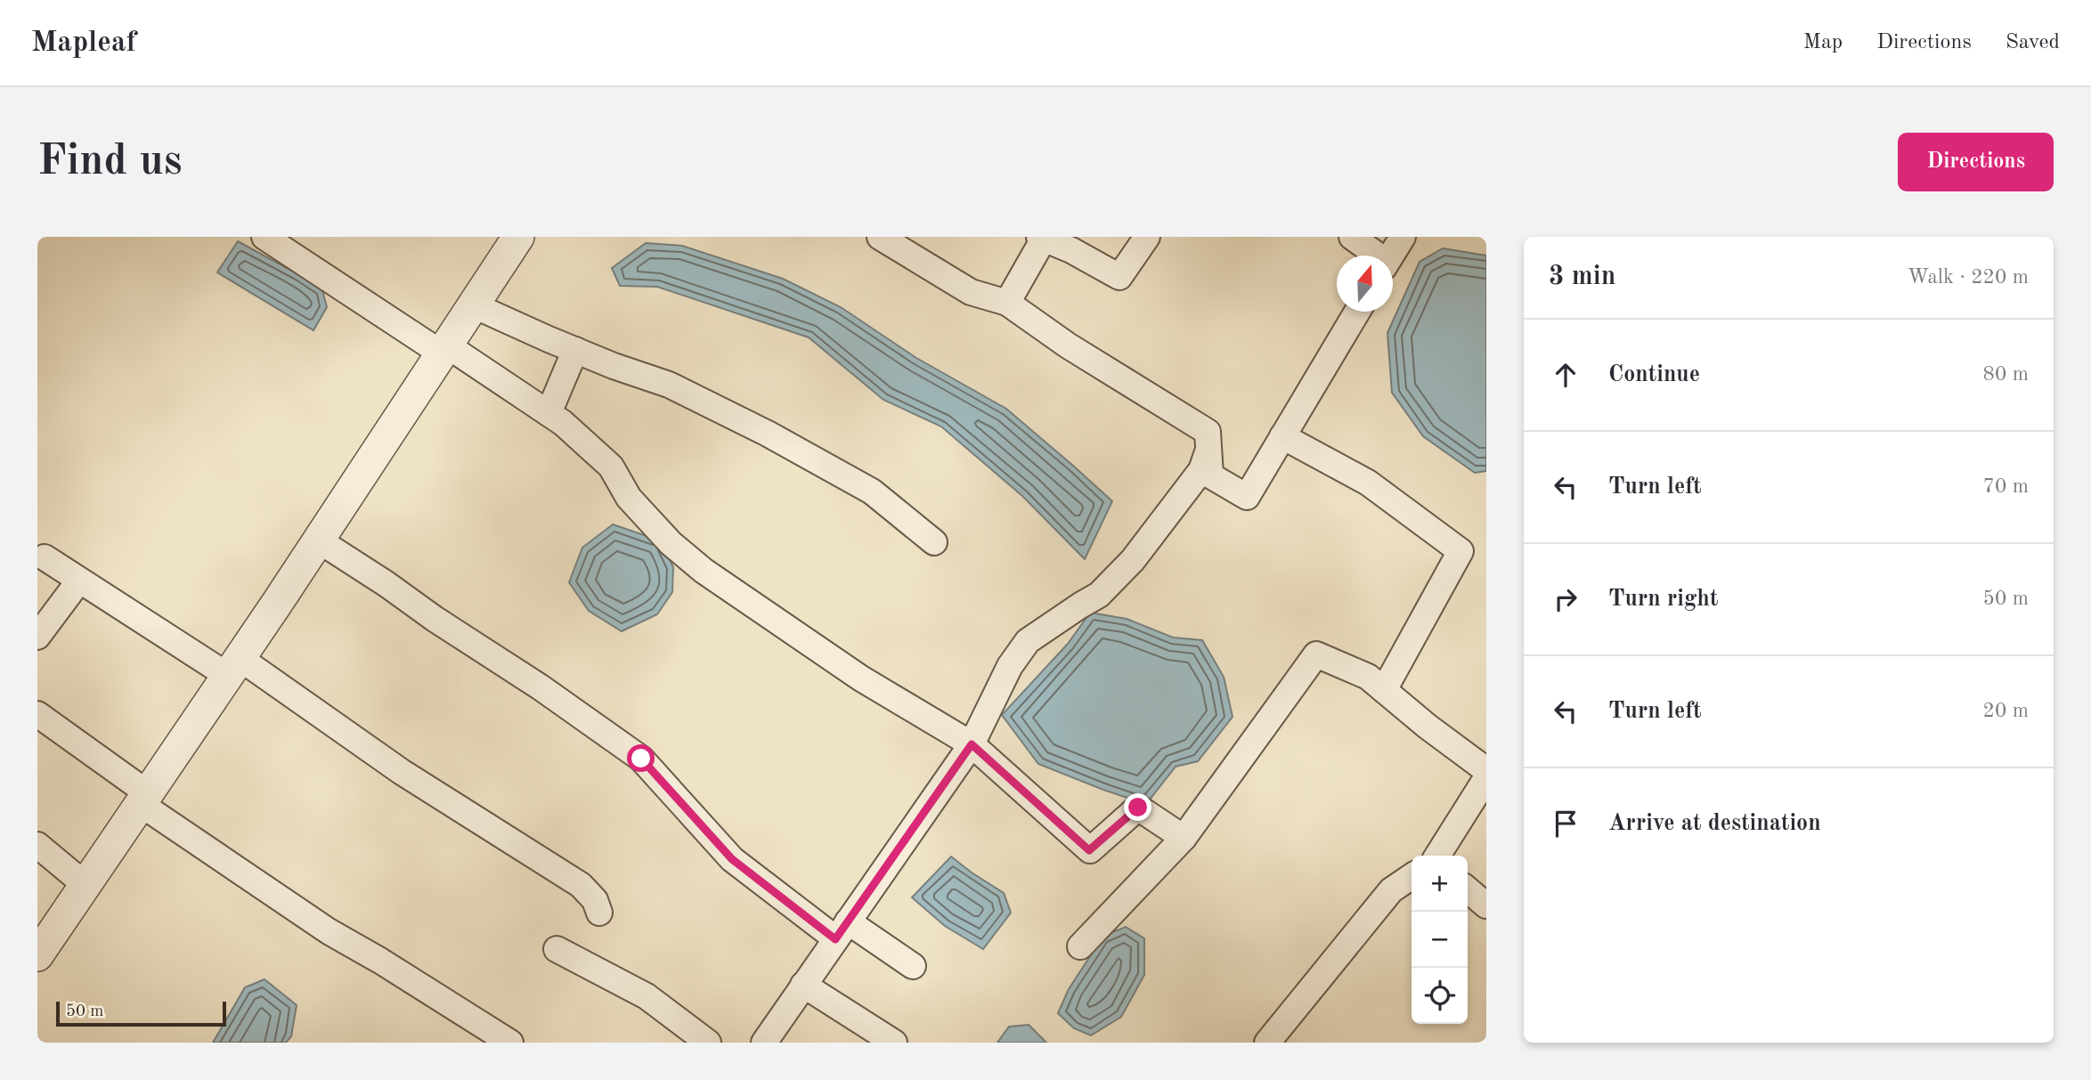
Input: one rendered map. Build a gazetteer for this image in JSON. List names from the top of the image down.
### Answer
{
  "scale_bar": "50 m",
  "north": "top",
  "page": {
    "header": "Mapleaf",
    "nav": ["Map", "Directions", "Saved"],
    "buttons": "Directions",
    "title": "Find us",
    "heading": ["3 min", "Walk · 220 m"],
    "list": [
      ["Continue", "80 m"],
      ["Turn left", "70 m"],
      ["Turn right", "50 m"],
      ["Turn left", "20 m"],
      "Arrive at destination"
    ],
    "map_buttons": ["+", "−"],
    "scale": "50 m"
  }
}
